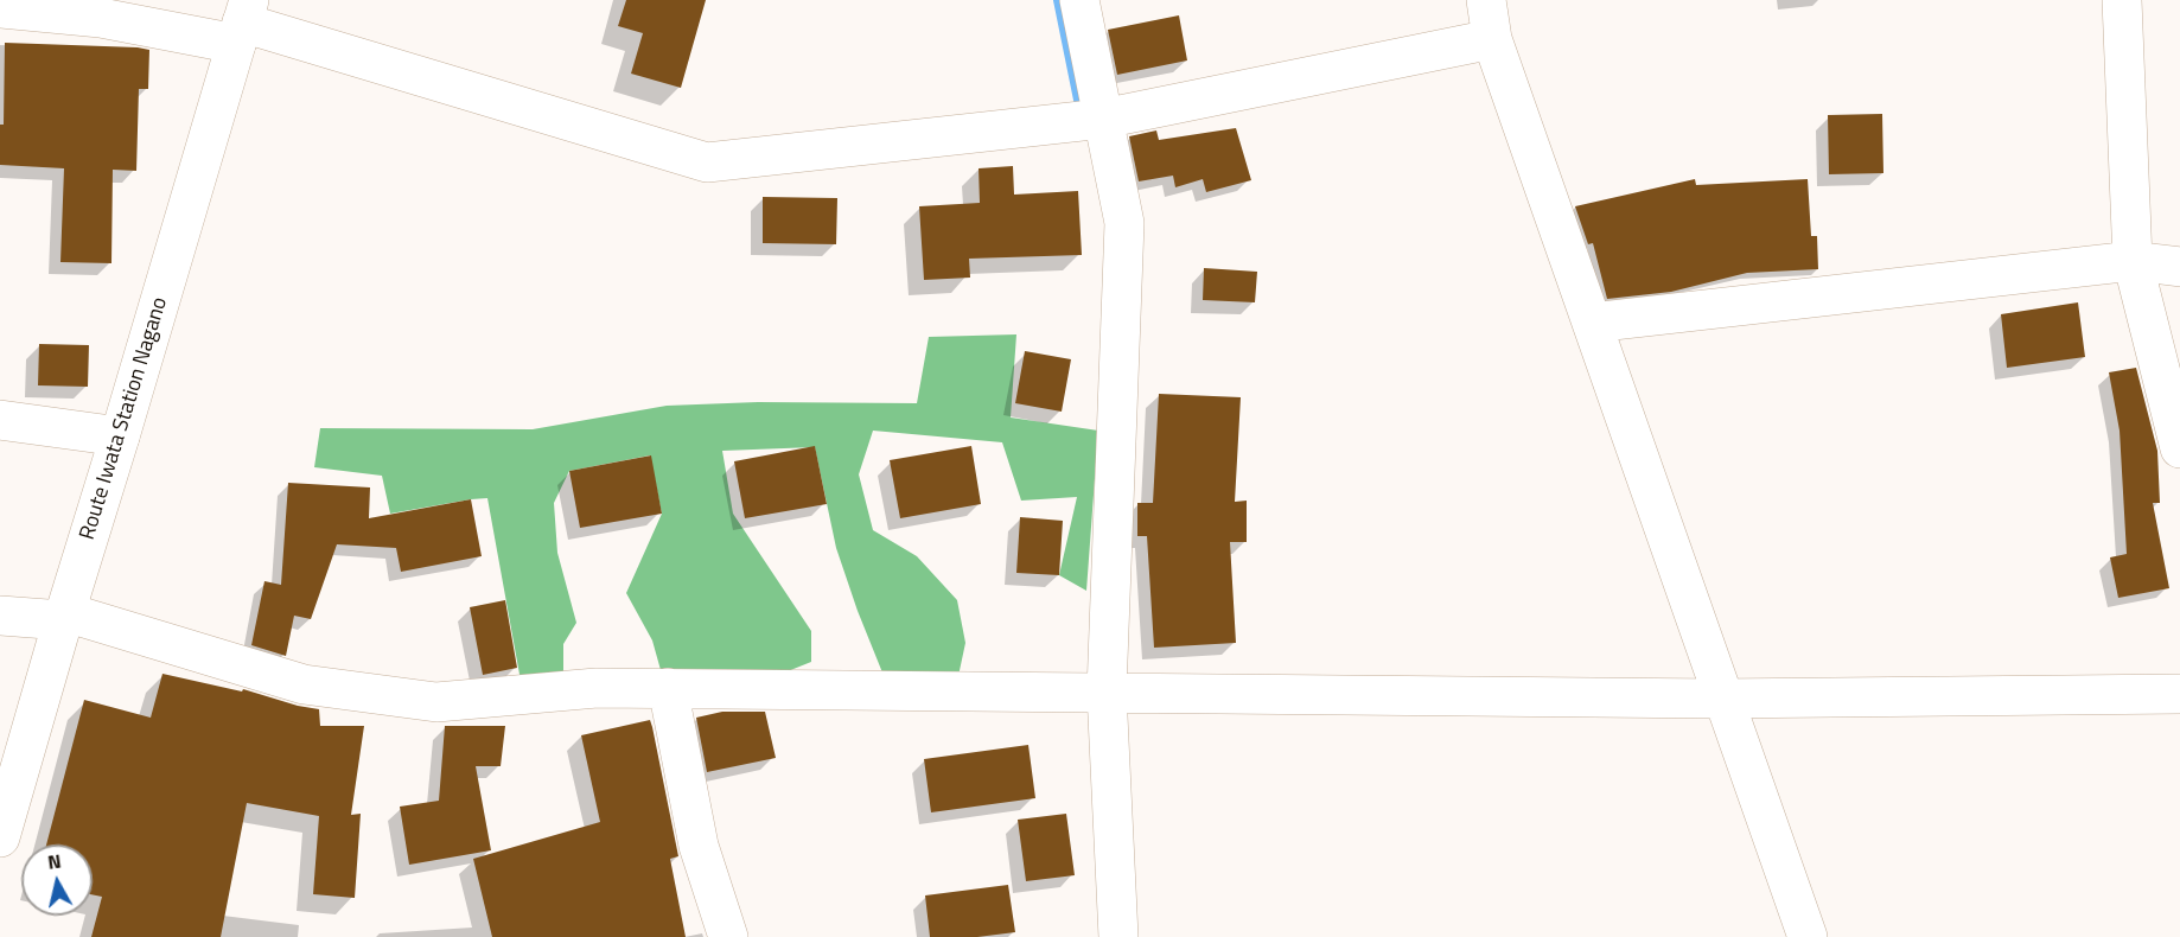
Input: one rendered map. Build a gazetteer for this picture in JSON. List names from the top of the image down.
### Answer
{
  "streets": {
    "street": ["Route Iwata Station Nagano"]
  },
  "north": "top"
}
